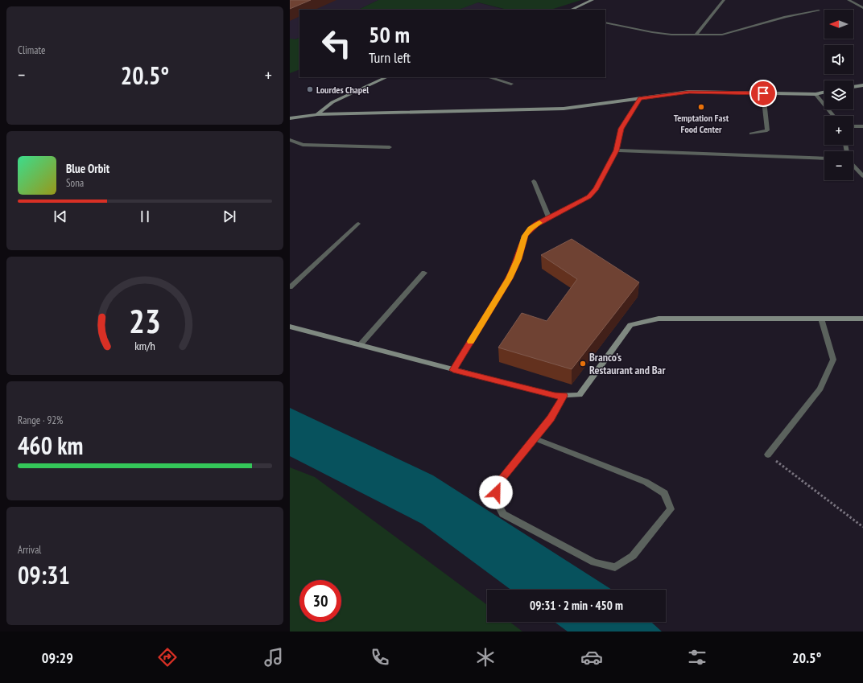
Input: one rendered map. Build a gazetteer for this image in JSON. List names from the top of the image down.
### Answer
{
  "places": ["Lourdes Chapel", "Temptation Fast Food Center", "Branco's Restaurant and Bar"],
  "north": "left",
  "page": {
    "tile": [
      "Climate",
      ["Range · 92%", "460 km"],
      ["Arrival", "09:31"]
    ],
    "map_buttons": ["+", "−"],
    "turn": ["50 m", "Turn left"],
    "heat": ["−", "20.5°", "+"],
    "song": ["Blue Orbit", "Sona"],
    "limit": "30",
    "trip": "09:31 · 2 min · 450 m",
    "tabs": ["09:29", "20.5°"],
    "gauge": ["23", "km/h"]
  }
}
